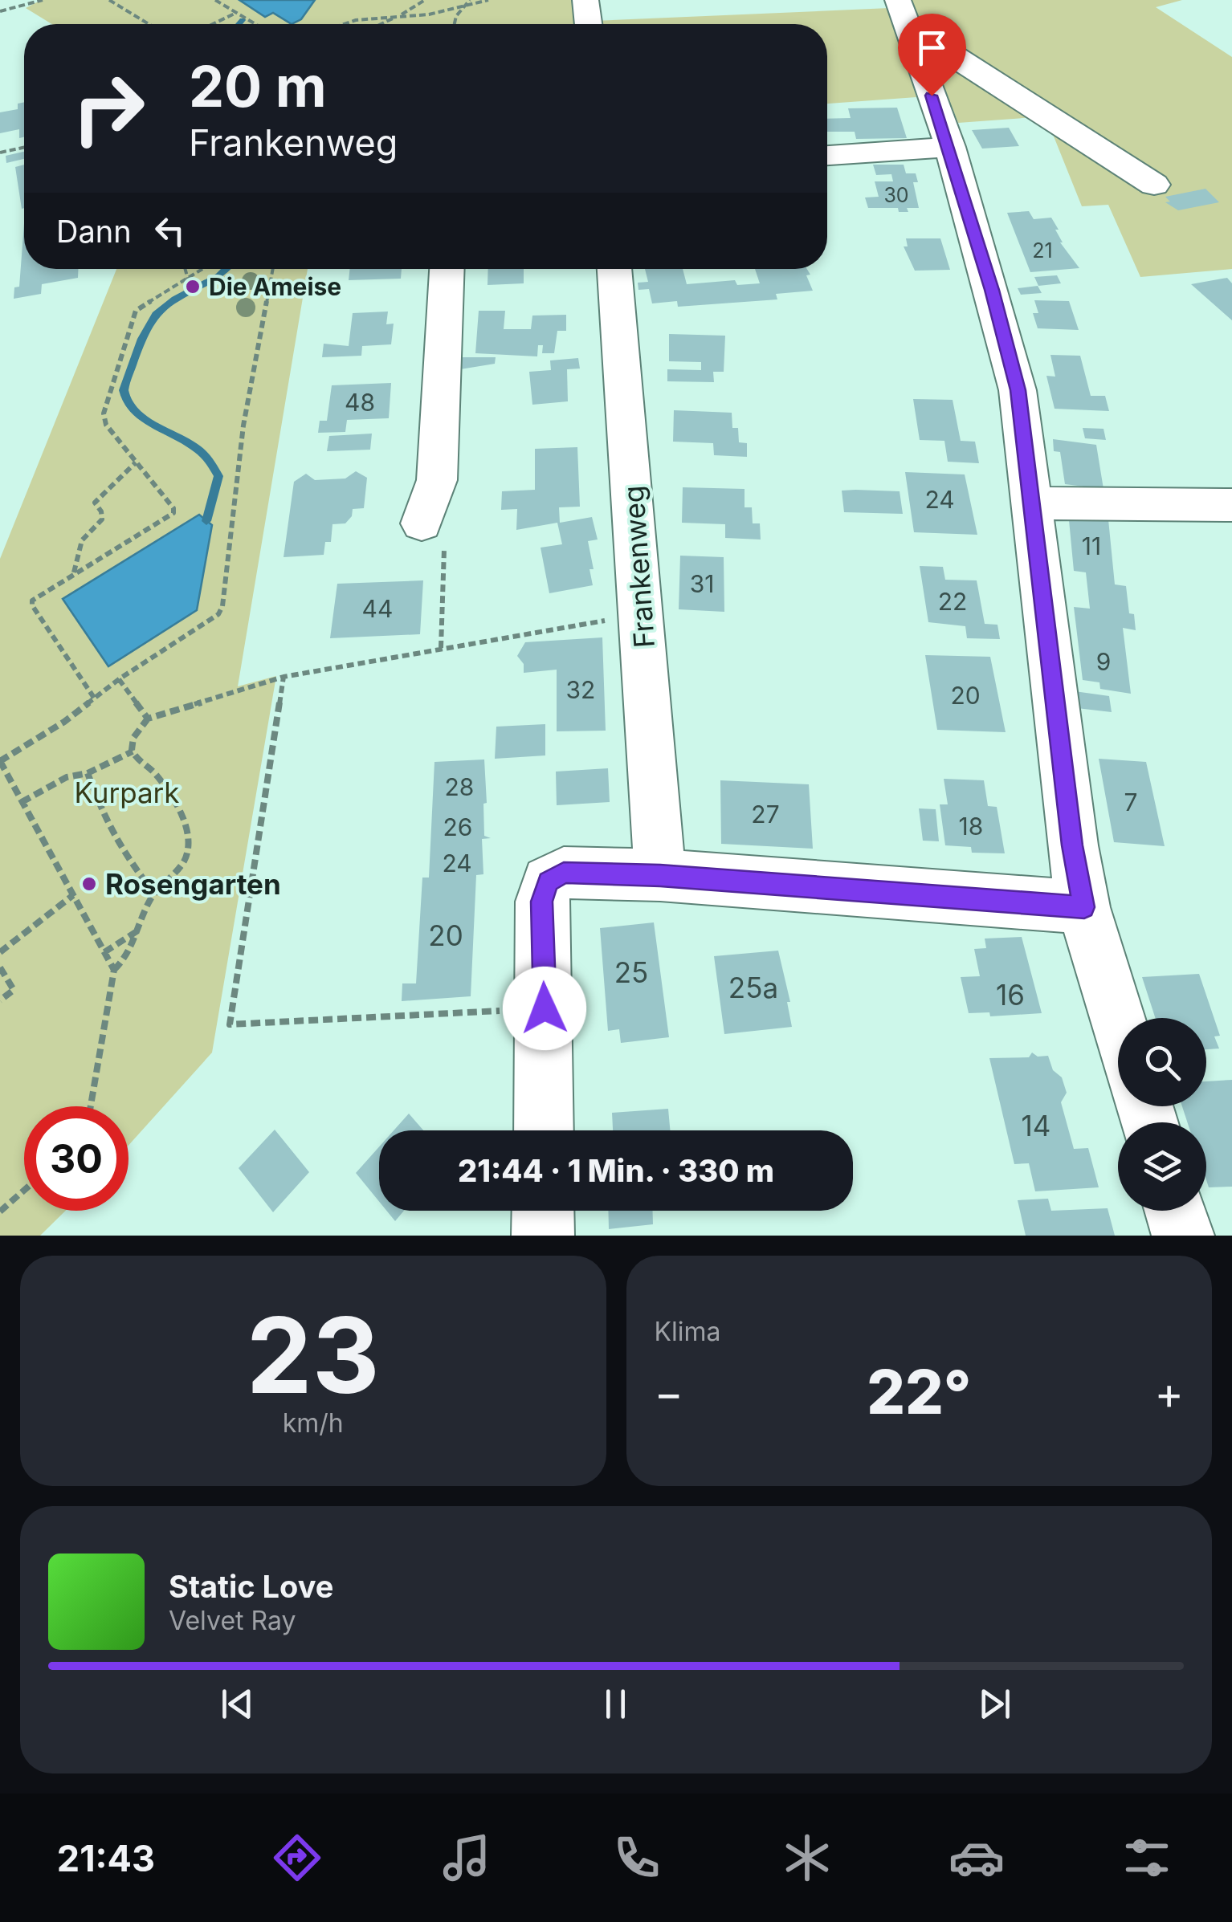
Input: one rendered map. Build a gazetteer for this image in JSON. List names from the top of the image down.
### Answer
{
  "streets": {
    "street": ["Frankenweg"]
  },
  "parks": ["Kurpark"],
  "places": ["Die Ameise", "Rosengarten"],
  "house_numbers": [
    "30",
    "21",
    "48",
    "24",
    "11",
    "31",
    "22",
    "44",
    "9",
    "32",
    "20",
    "28",
    "7",
    "27",
    "18",
    "26",
    "24",
    "20",
    "25",
    "25a",
    "16",
    "14"
  ],
  "page": {
    "turn": ["20 m", "Frankenweg"],
    "then": "Dann",
    "limit": "30",
    "trip": "21:44 · 1 Min. · 330 m",
    "tile": [
      ["23", "km/h"],
      "Klima"
    ],
    "heat": ["−", "22°", "+"],
    "song": ["Static Love", "Velvet Ray"],
    "tabs": "21:43"
  }
}
